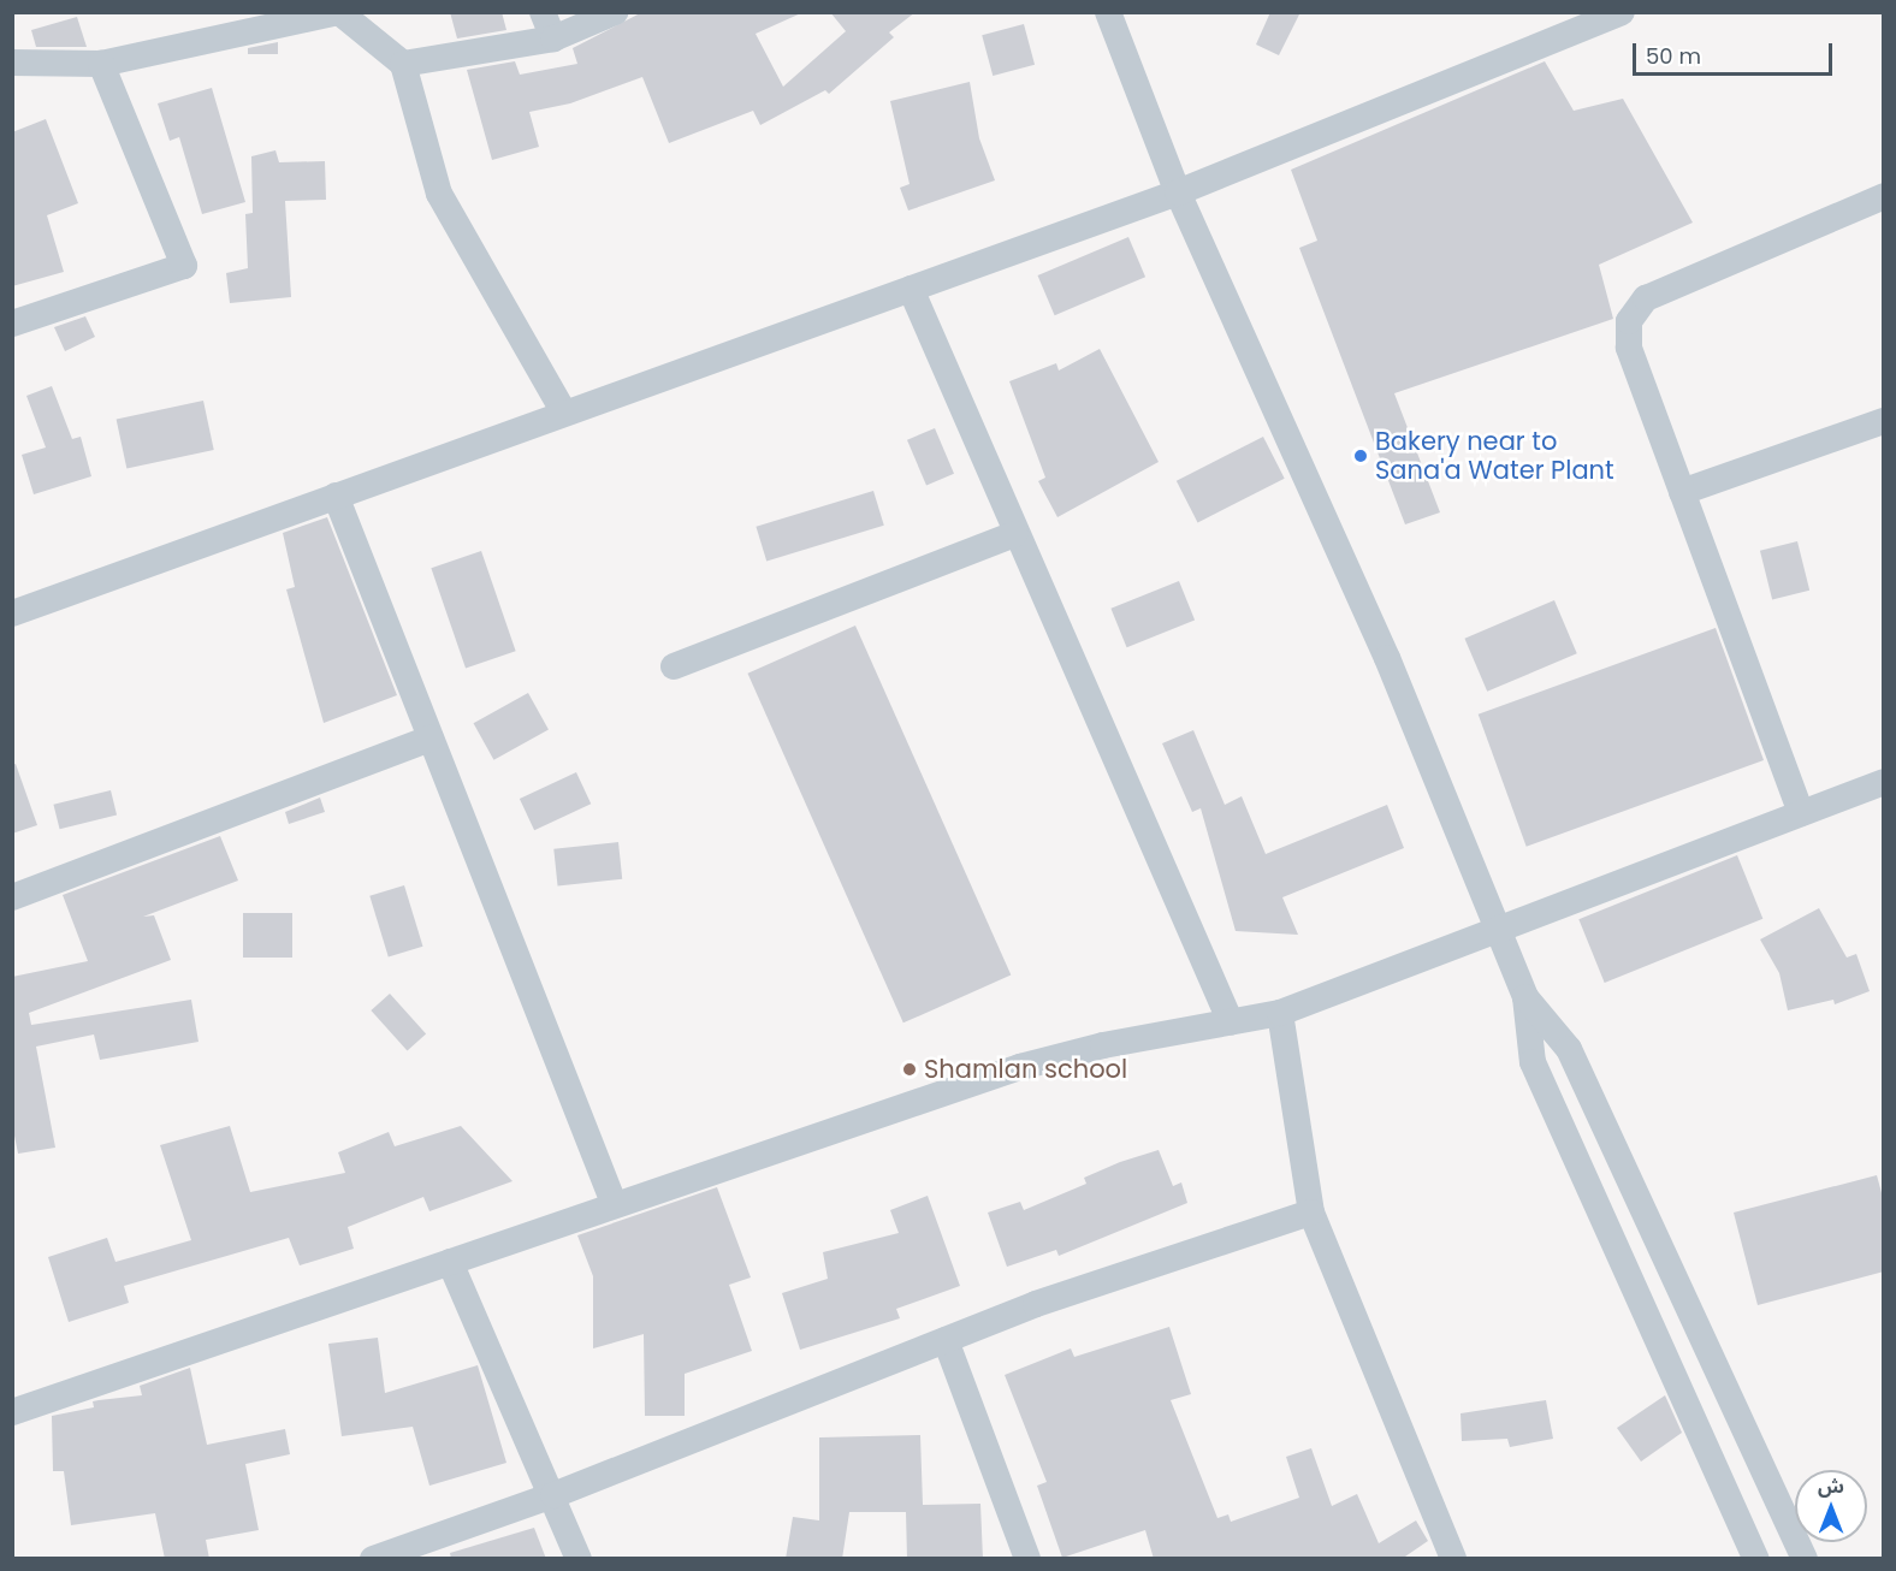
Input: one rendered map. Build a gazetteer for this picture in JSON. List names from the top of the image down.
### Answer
{
  "places": ["Bakery near to Sana'a Water Plant", "Shamlan school"],
  "scale_bar": "50 m",
  "north": "top"
}
